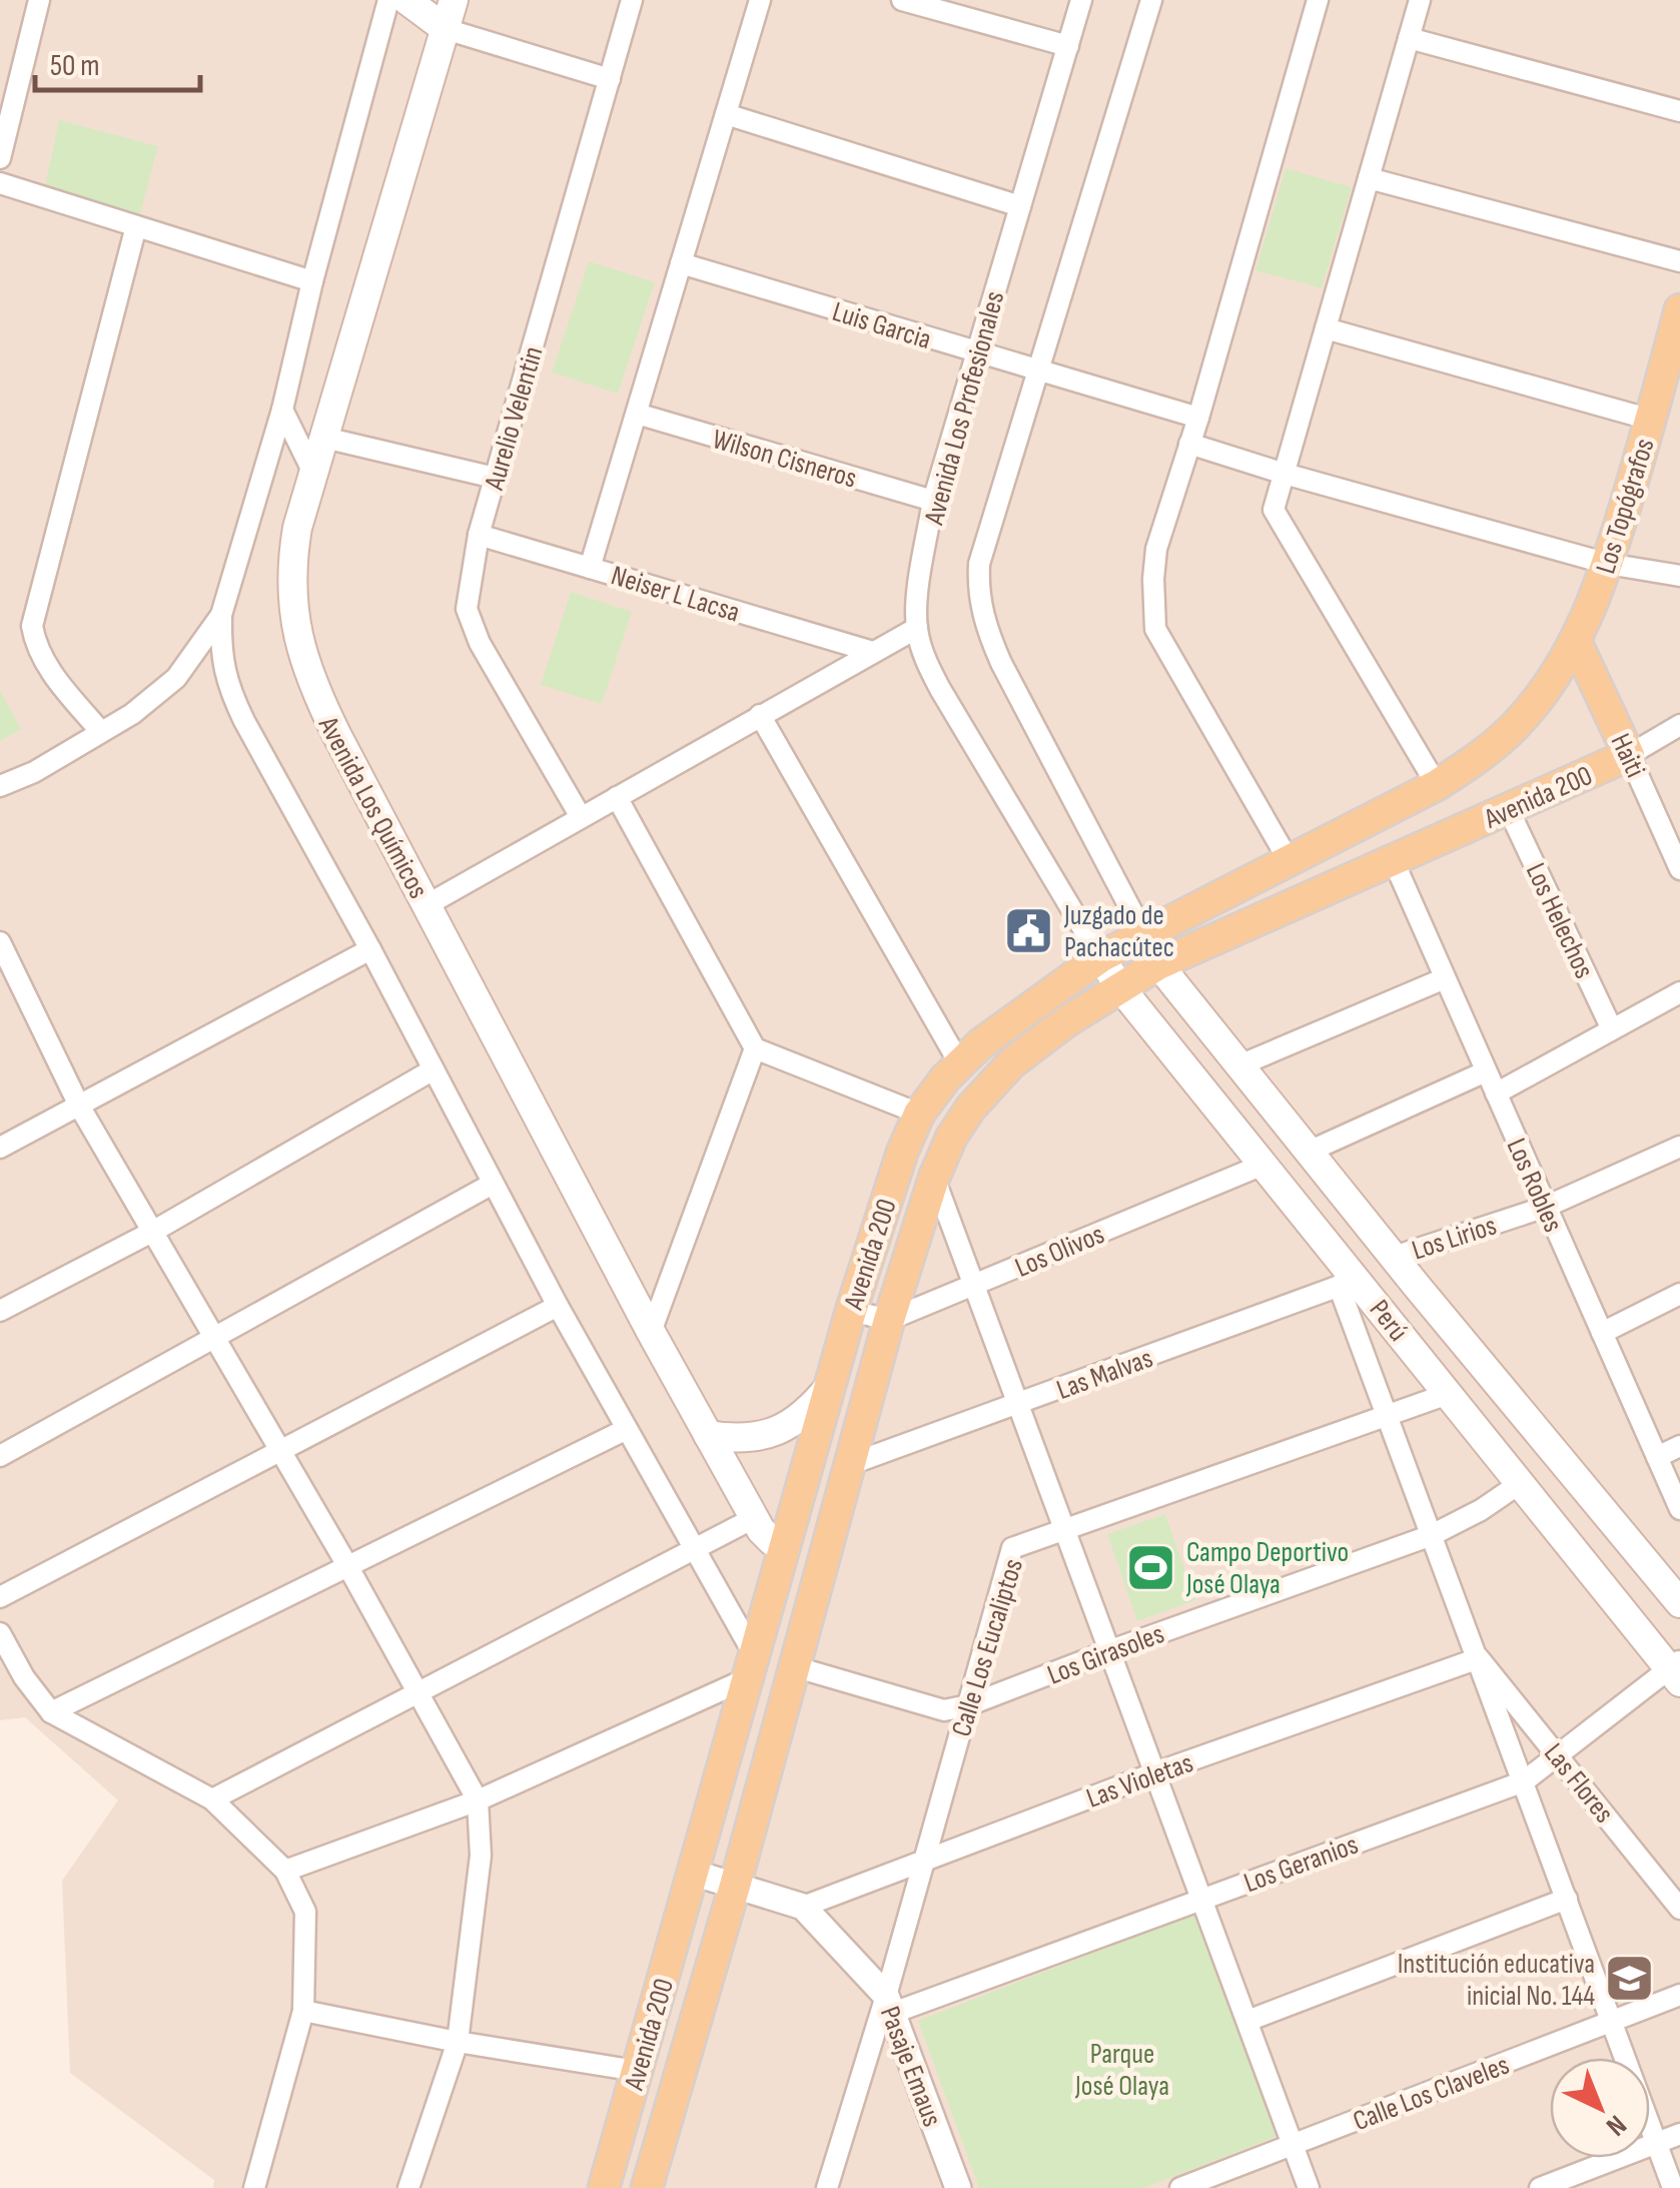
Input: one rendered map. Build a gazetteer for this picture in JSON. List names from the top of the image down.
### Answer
{
  "streets": {
    "main road": [
      "Los Topógrafos",
      "Haiti",
      "Avenida 200",
      "Avenida Los Químicos",
      "Perú"
    ],
    "street": [
      "Luis Garcia",
      "Avenida Los Profesionales",
      "Aurelio Velentin",
      "Wilson Cisneros",
      "Neiser L Lacsa",
      "Los Helechos",
      "Los Robles",
      "Los Lirios",
      "Los Olivos",
      "Las Malvas",
      "Calle Los Eucaliptos",
      "Los Girasoles",
      "Las Violetas",
      "Las Flores",
      "Los Geranios",
      "Pasaje Emaus",
      "Calle Los Claveles"
    ]
  },
  "crossings": [
    ["Luis Garcia", "Avenida Los Profesionales"],
    ["Avenida Los Profesionales", "Wilson Cisneros"],
    ["Avenida Los Profesionales", "Avenida 200"],
    ["Avenida Los Profesionales", "Perú"],
    ["Aurelio Velentin", "Neiser L Lacsa"],
    ["Los Topógrafos", "Haiti"],
    ["Los Topógrafos", "Avenida 200"],
    ["Haiti", "Avenida 200"],
    ["Avenida 200", "Avenida Los Químicos"],
    ["Avenida 200", "Los Helechos"],
    ["Avenida 200", "Los Robles"],
    ["Avenida 200", "Los Olivos"],
    ["Avenida 200", "Perú"],
    ["Avenida 200", "Las Malvas"],
    ["Avenida 200", "Los Girasoles"],
    ["Avenida 200", "Pasaje Emaus"],
    ["Los Robles", "Los Lirios"],
    ["Los Lirios", "Perú"],
    ["Los Olivos", "Perú"],
    ["Perú", "Las Malvas"],
    ["Perú", "Calle Los Eucaliptos"],
    ["Perú", "Los Girasoles"],
    ["Perú", "Los Geranios"],
    ["Calle Los Eucaliptos", "Los Girasoles"],
    ["Calle Los Eucaliptos", "Las Violetas"],
    ["Calle Los Eucaliptos", "Los Geranios"],
    ["Calle Los Eucaliptos", "Pasaje Emaus"],
    ["Las Violetas", "Las Flores"],
    ["Las Violetas", "Pasaje Emaus"],
    ["Las Flores", "Los Geranios"],
    ["Los Geranios", "Pasaje Emaus"]
  ],
  "parks": ["Parque José Olaya"],
  "places": {
    "public building": ["Juzgado de Pachacútec"],
    "sports": ["Campo Deportivo José Olaya"],
    "school or university": ["Institución educativa inicial No. 144"]
  },
  "scale_bar": "50 m",
  "north": "bottom right"
}
